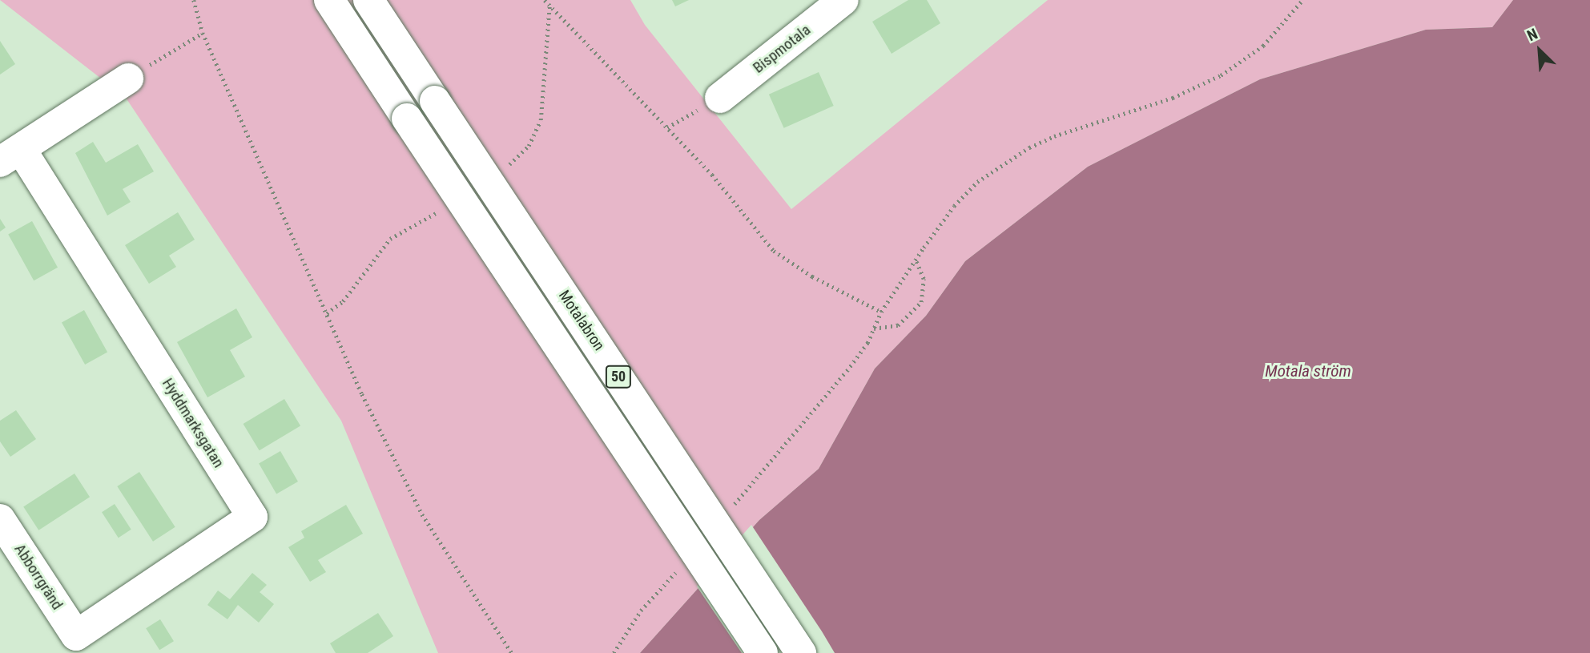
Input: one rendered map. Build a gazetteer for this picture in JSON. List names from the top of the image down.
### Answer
{
  "streets": {
    "main road": [
      "Bispmotala",
      "Motalabron",
      "50",
      "Hyddmarksgatan",
      "Abborrgränd"
    ]
  },
  "crossings": [
    ["Hyddmarksgatan", "Abborrgränd"]
  ],
  "water": ["Motala ström"],
  "north": "top left"
}
